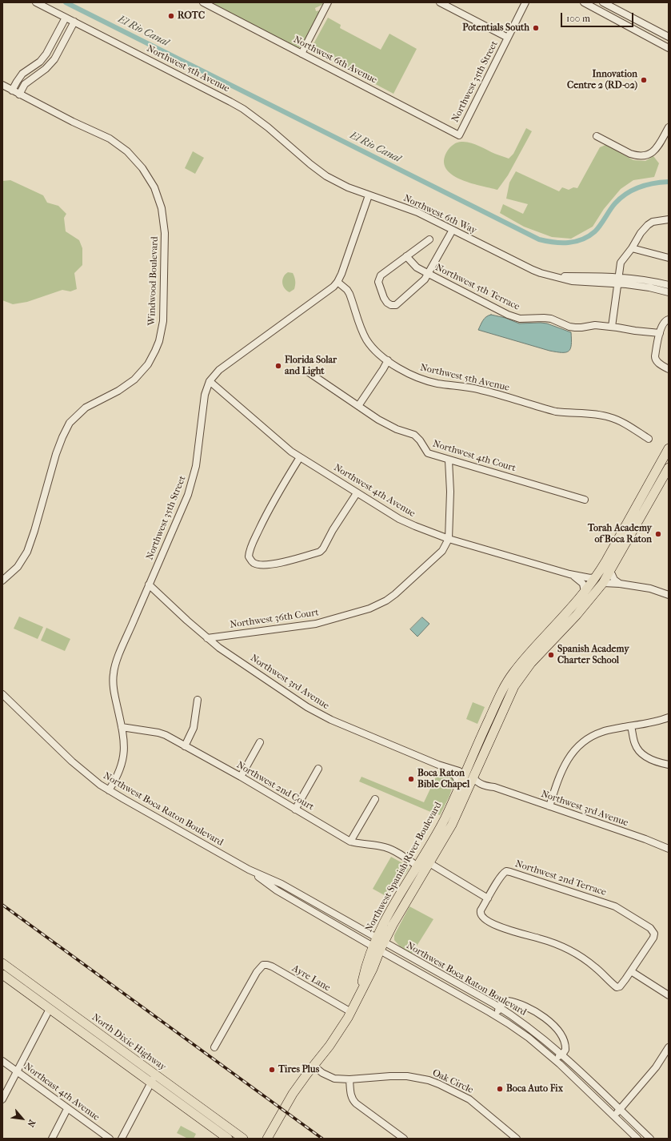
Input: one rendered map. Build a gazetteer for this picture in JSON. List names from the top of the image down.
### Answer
{
  "streets": {
    "main road": ["Northwest Spanish River Boulevard", "North Dixie Highway"],
    "street": [
      "Northwest 6th Avenue",
      "Northwest 5th Avenue",
      "Northwest 35th Street",
      "Northwest 6th Way",
      "Windwood Boulevard",
      "Northwest 5th Terrace",
      "Northwest 4th Court",
      "Northwest 4th Avenue",
      "Northwest 36th Court",
      "Northwest 3rd Avenue",
      "Northwest 2nd Court",
      "Northwest Boca Raton Boulevard",
      "Northwest 2nd Terrace",
      "Ayre Lane",
      "Oak Circle",
      "Northeast 4th Avenue"
    ]
  },
  "crossings": [
    ["Northwest 6th Avenue", "Northwest 35th Street"],
    ["Northwest 5th Avenue", "Northwest 35th Street"],
    ["Northwest 5th Avenue", "Northwest 6th Way"],
    ["Northwest 35th Street", "Northwest 6th Way"],
    ["Northwest 35th Street", "Northwest 4th Avenue"],
    ["Northwest 35th Street", "Northwest 3rd Avenue"],
    ["Northwest 35th Street", "Northwest 2nd Court"],
    ["Northwest 35th Street", "Northwest Boca Raton Boulevard"],
    ["Northwest 4th Avenue", "Northwest 36th Court"],
    ["Northwest 4th Avenue", "Northwest Spanish River Boulevard"],
    ["Northwest 36th Court", "Northwest 3rd Avenue"],
    ["Northwest 3rd Avenue", "Northwest Spanish River Boulevard"],
    ["Northwest 2nd Court", "Northwest Spanish River Boulevard"],
    ["Northwest Boca Raton Boulevard", "Northwest Spanish River Boulevard"],
    ["Northwest Spanish River Boulevard", "Ayre Lane"],
    ["Northwest Spanish River Boulevard", "Oak Circle"]
  ],
  "water": ["El Rio Canal"],
  "places": [
    "ROTC",
    "Potentials South",
    "Innovation Centre 2 (RD-02)",
    "Florida Solar and Light",
    "Torah Academy of Boca Raton",
    "Spanish Academy Charter School",
    "Boca Raton Bible Chapel",
    "Tires Plus",
    "Boca Auto Fix"
  ],
  "scale_bar": "100 m",
  "north": "bottom right"
}
